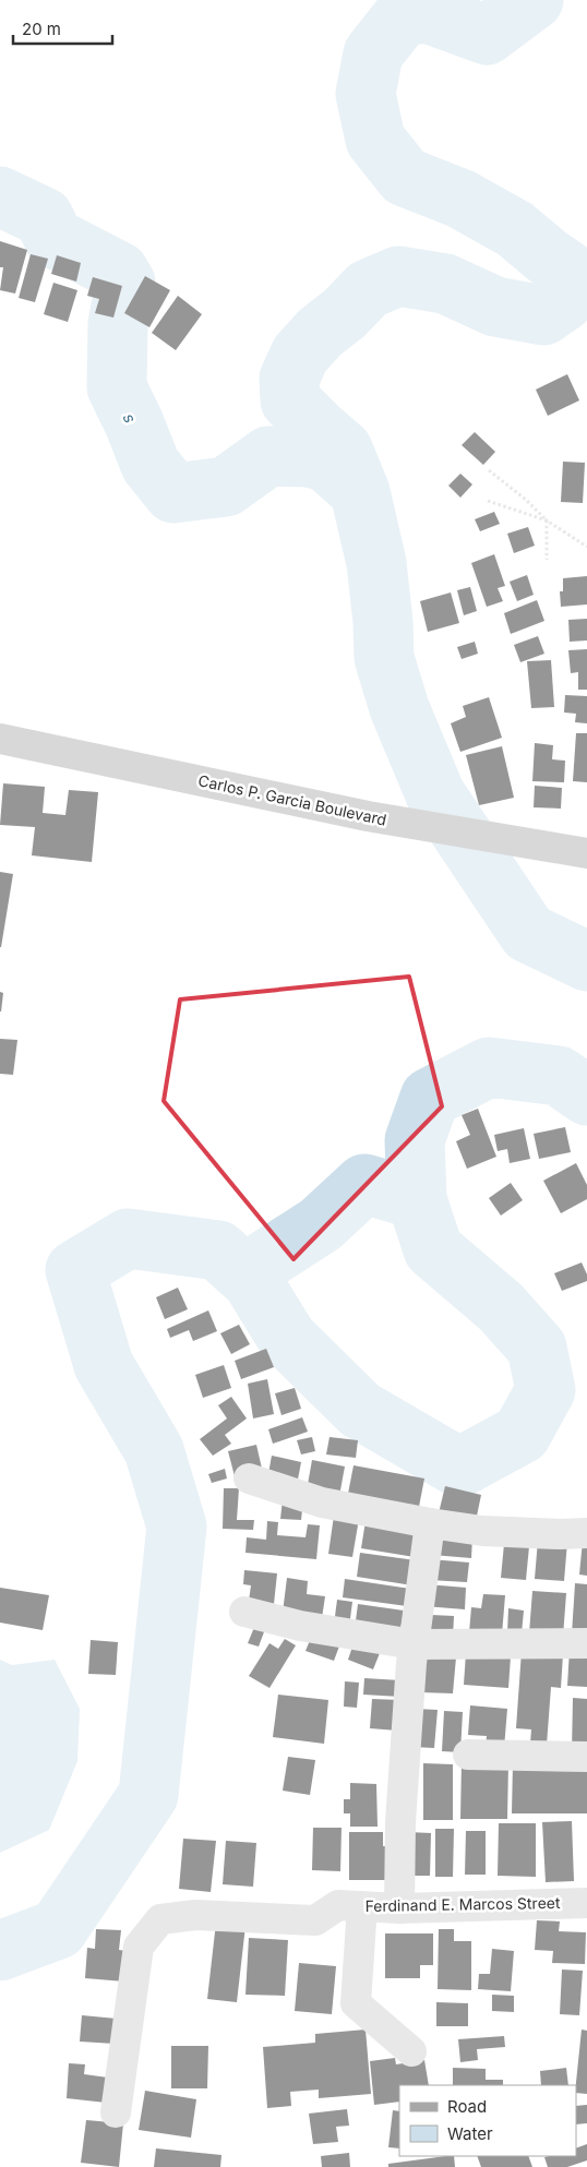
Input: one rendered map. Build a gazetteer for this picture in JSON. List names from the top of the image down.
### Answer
{
  "streets": {
    "main road": ["Carlos P. Garcia Boulevard"],
    "street": ["Ferdinand E. Marcos Street"]
  },
  "water": ["s"],
  "legend": ["Road", "Water"],
  "scale_bar": "20 m"
}
